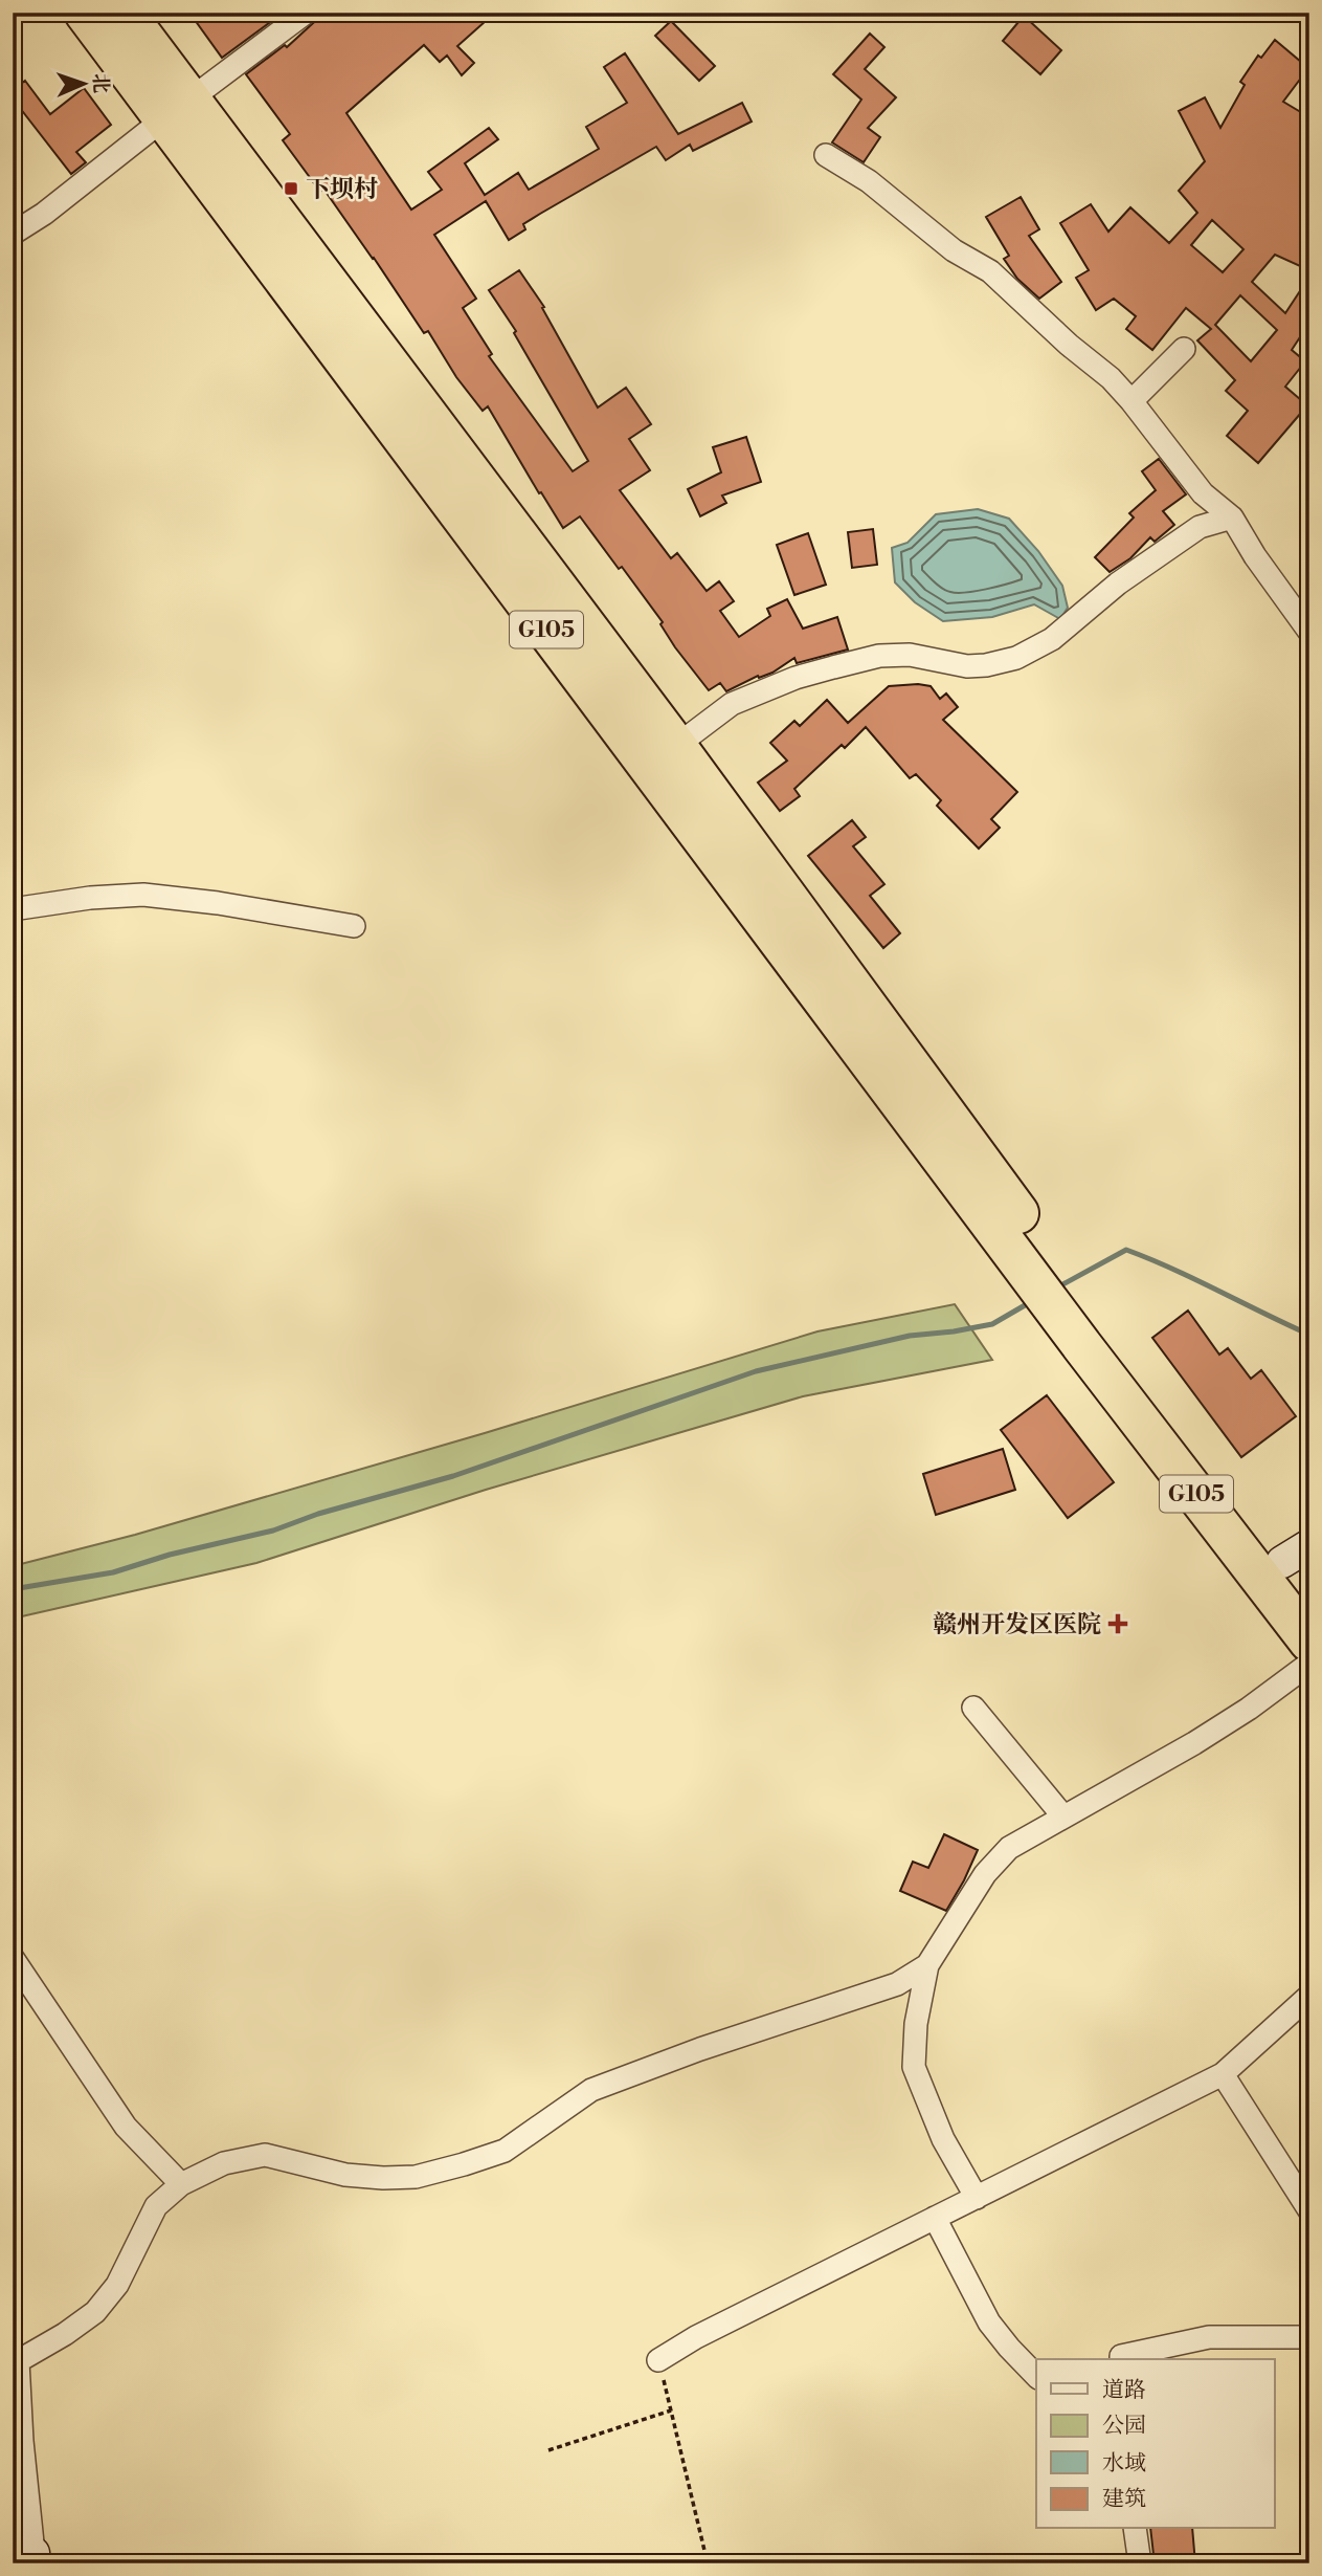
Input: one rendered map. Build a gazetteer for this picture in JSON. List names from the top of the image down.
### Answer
{
  "streets": {
    "highway": ["G105"]
  },
  "places": {
    "transit": ["下坝村"],
    "health": ["赣州开发区医院"]
  },
  "legend": [
    "道路",
    "公园",
    "水域",
    "建筑"
  ],
  "north": "right"
}
